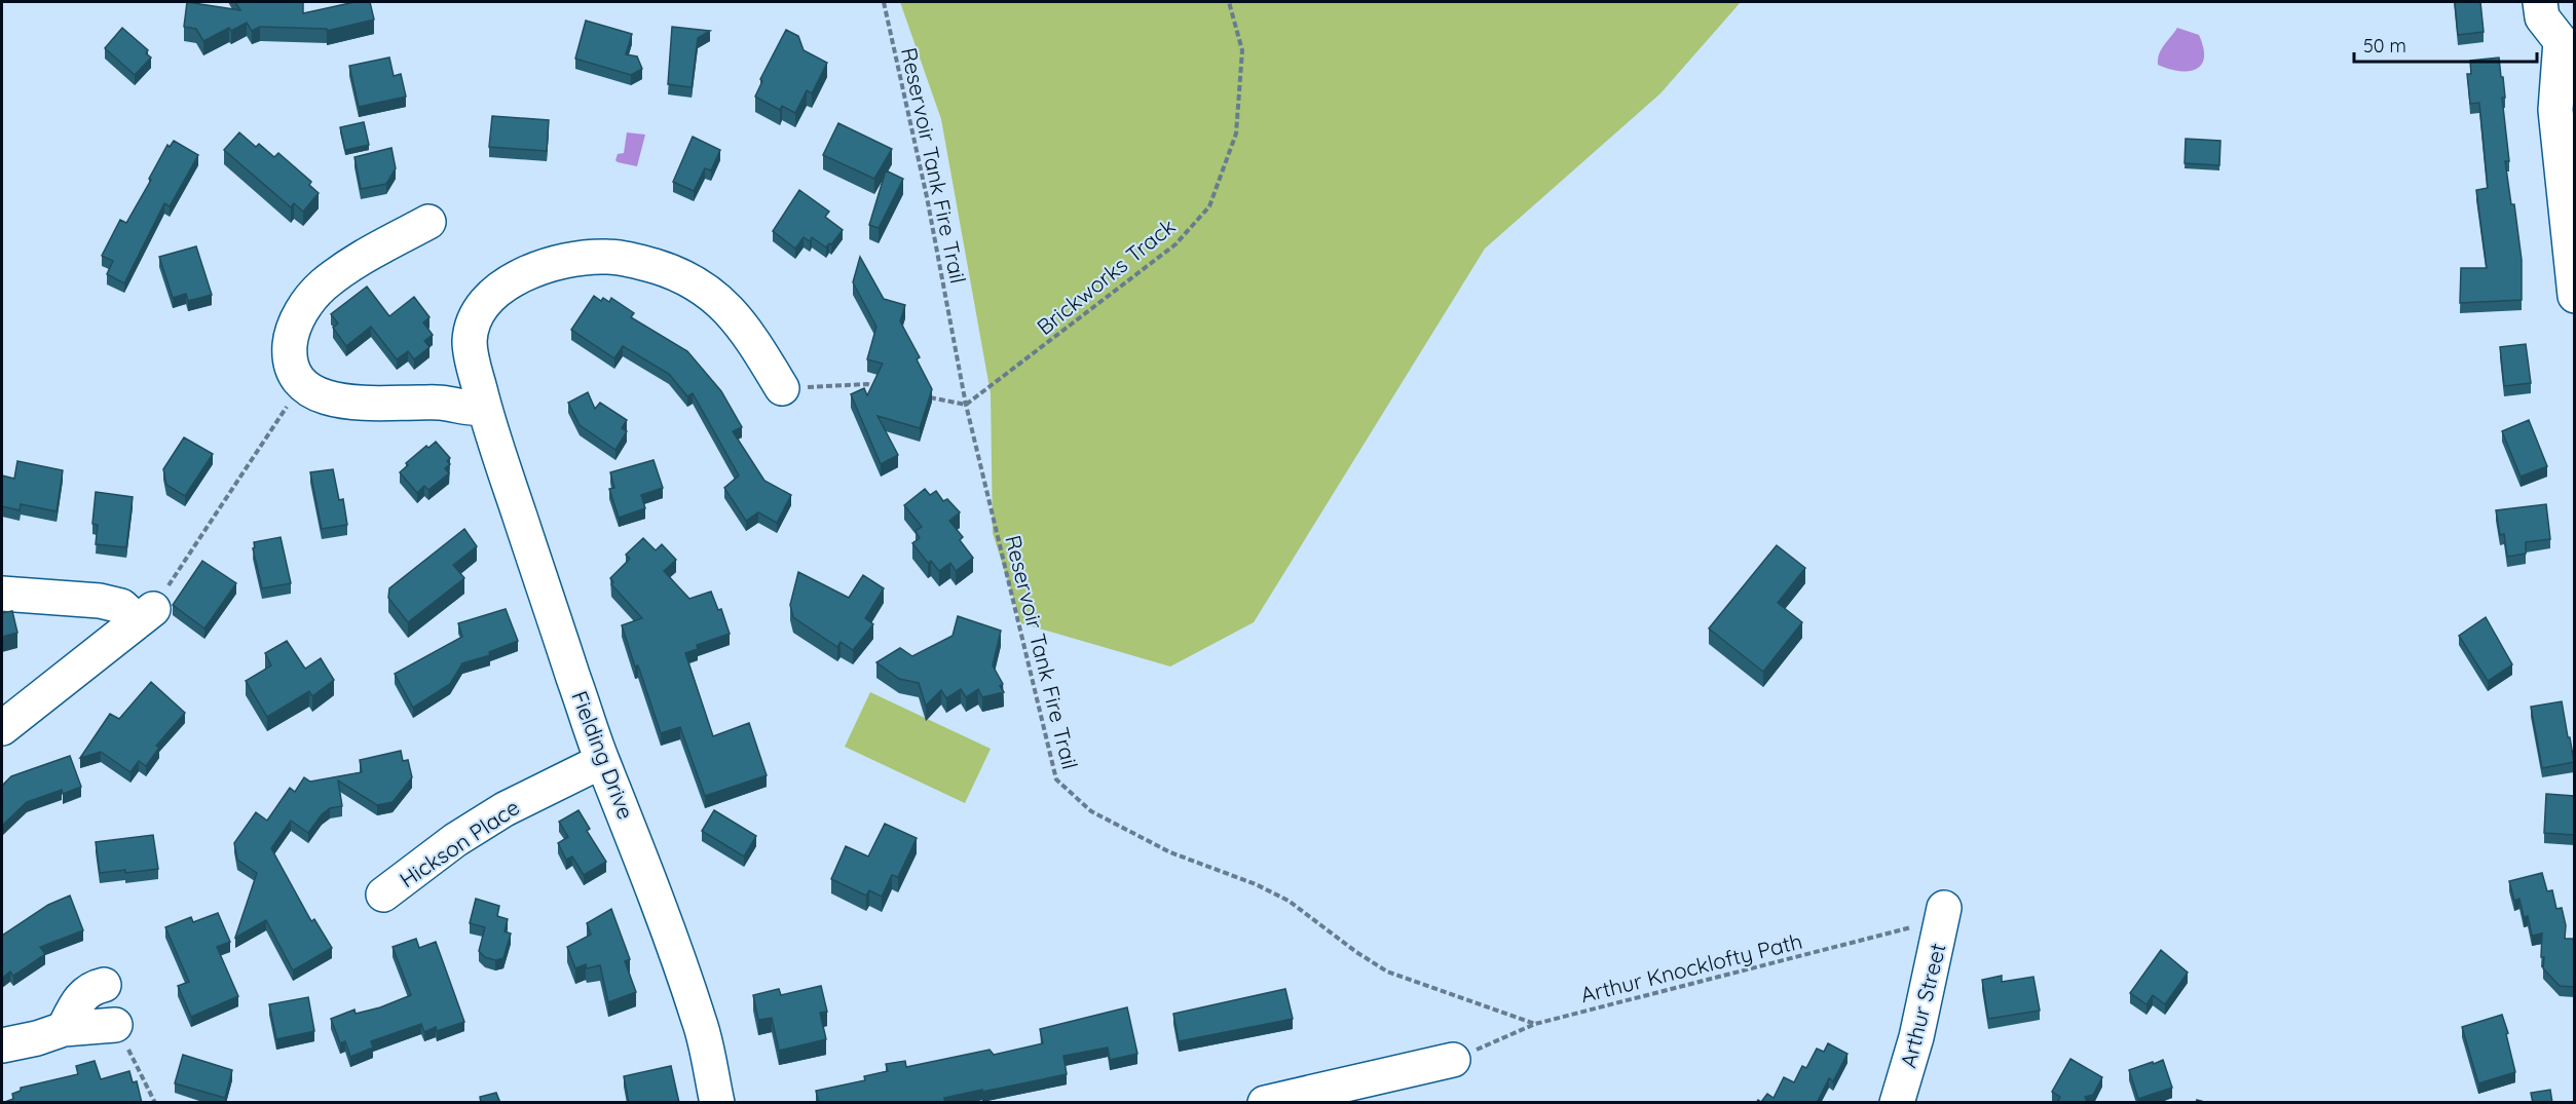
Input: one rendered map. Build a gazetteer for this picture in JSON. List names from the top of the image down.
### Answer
{
  "streets": {
    "street": ["Fielding Drive", "Hickson Place", "Arthur Street"],
    "path": ["Reservoir Tank Fire Trail", "Brickworks Track", "Arthur Knocklofty Path"]
  },
  "crossings": [
    ["Reservoir Tank Fire Trail", "Brickworks Track"],
    ["Reservoir Tank Fire Trail", "Arthur Knocklofty Path"],
    ["Fielding Drive", "Hickson Place"],
    ["Arthur Knocklofty Path", "Arthur Street"]
  ],
  "scale_bar": "50 m"
}
